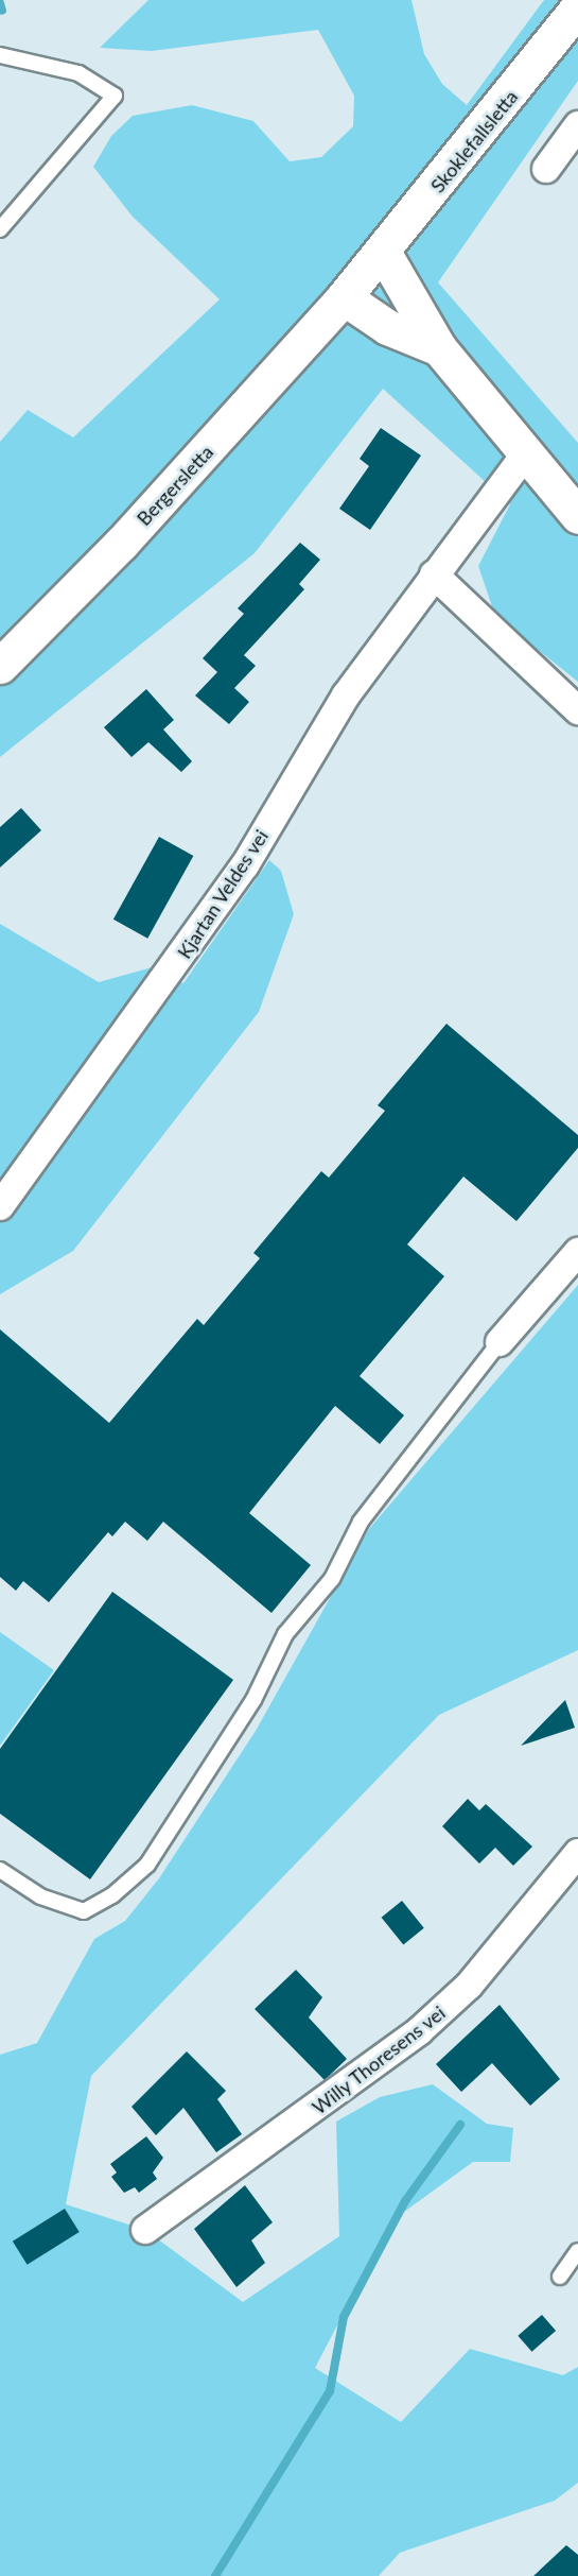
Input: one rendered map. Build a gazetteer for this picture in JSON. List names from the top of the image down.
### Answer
{
  "streets": {
    "main road": ["Skoklefallsletta", "Bergersletta"],
    "street": ["Kjartan Veldes vei", "Willy Thoresens vei"]
  },
  "crossings": [
    ["Skoklefallsletta", "Bergersletta"]
  ]
}
